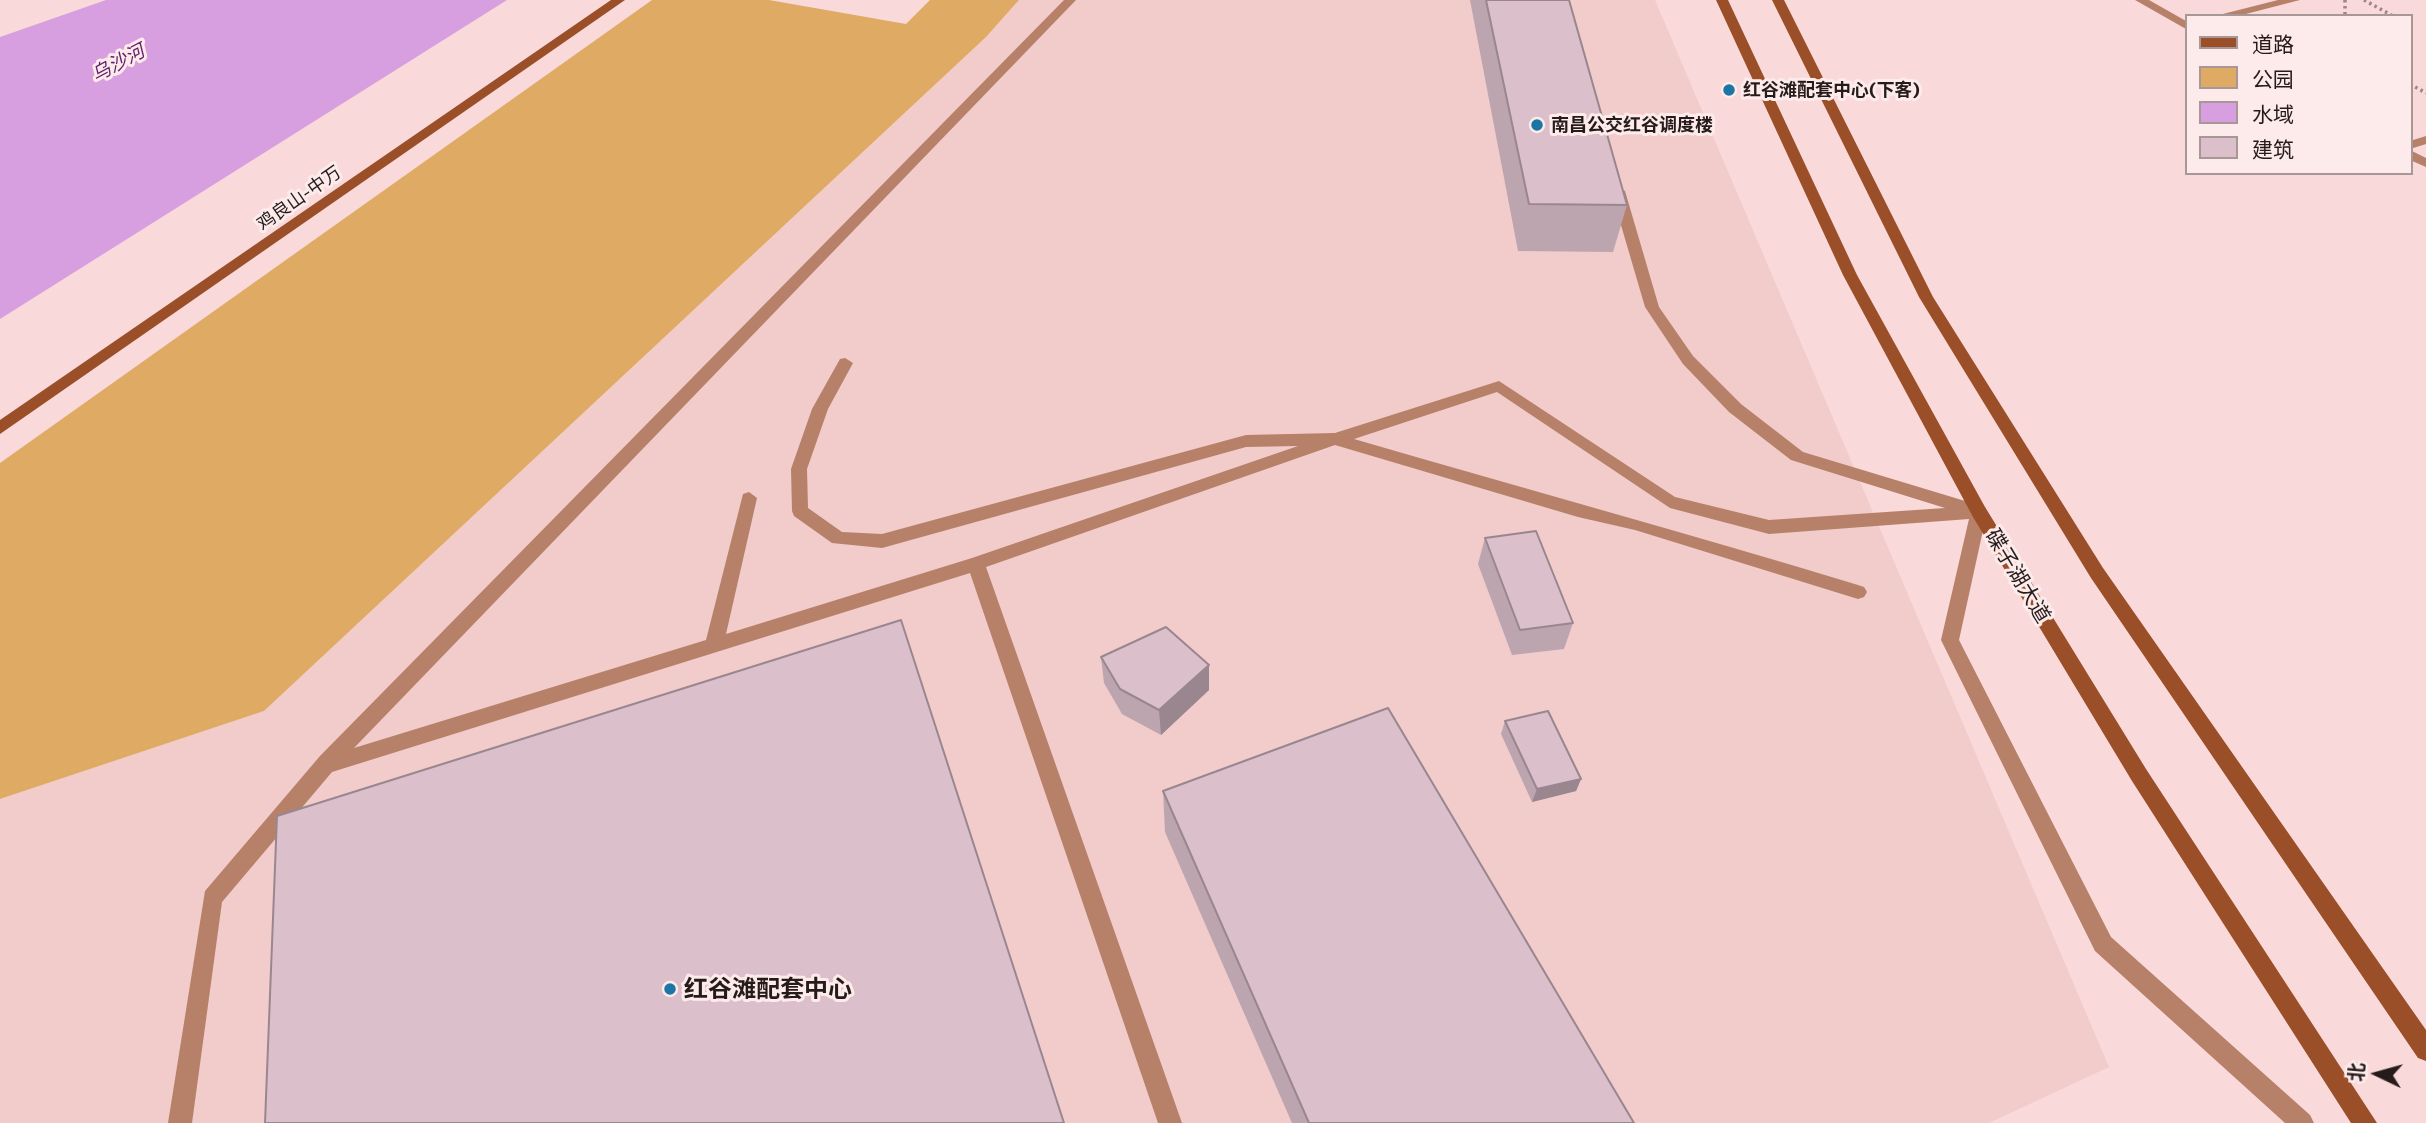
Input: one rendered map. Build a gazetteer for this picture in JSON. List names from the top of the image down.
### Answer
{
  "streets": {
    "main road": ["鸡良山-中万", "碟子湖大道"]
  },
  "water": ["乌沙河"],
  "places": ["红谷滩配套中心(下客)", "南昌公交红谷调度楼", "红谷滩配套中心"],
  "legend": [
    "道路",
    "公园",
    "水域",
    "建筑"
  ],
  "north": "left"
}
